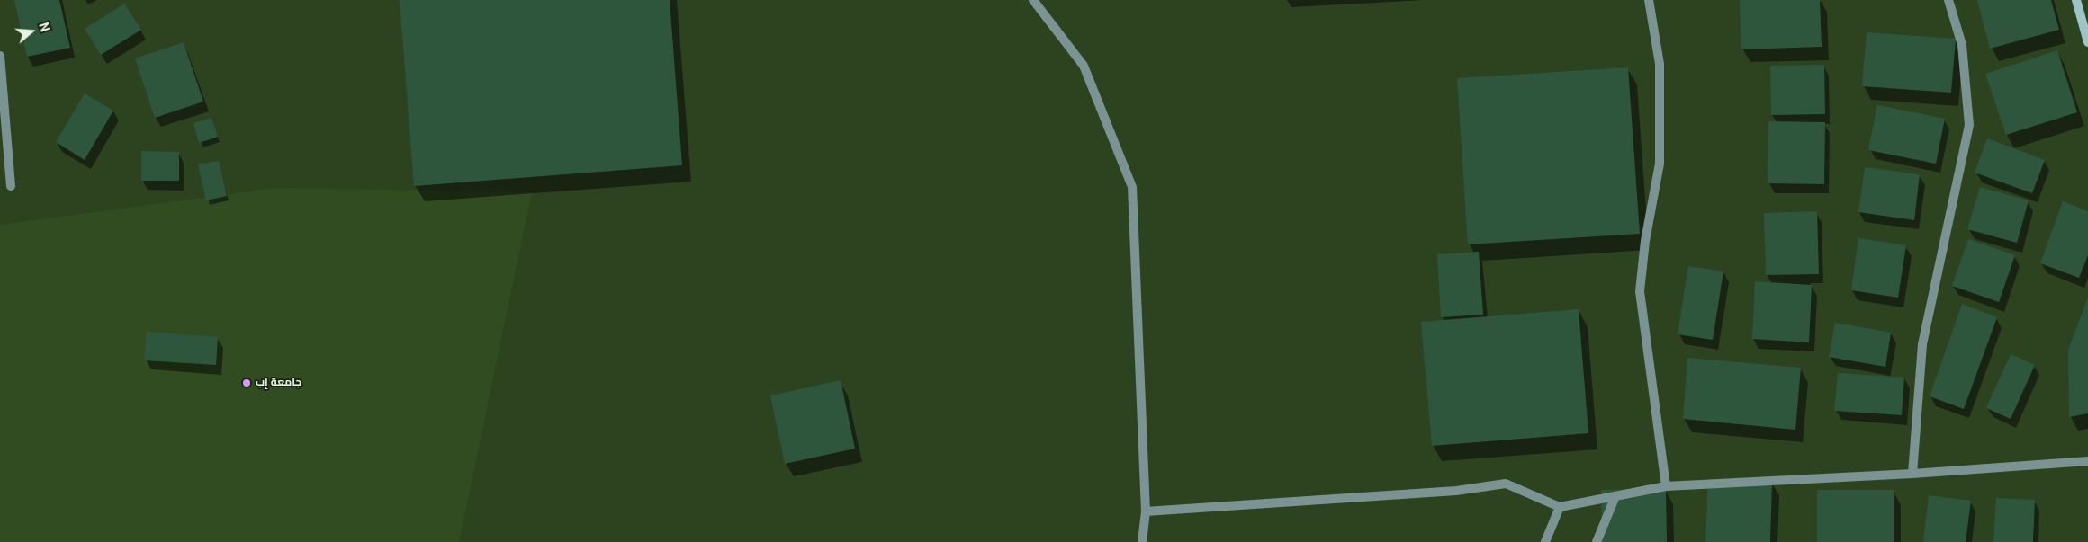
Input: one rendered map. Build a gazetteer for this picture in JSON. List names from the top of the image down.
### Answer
{
  "places": ["جامعة إب"],
  "north": "right"
}
